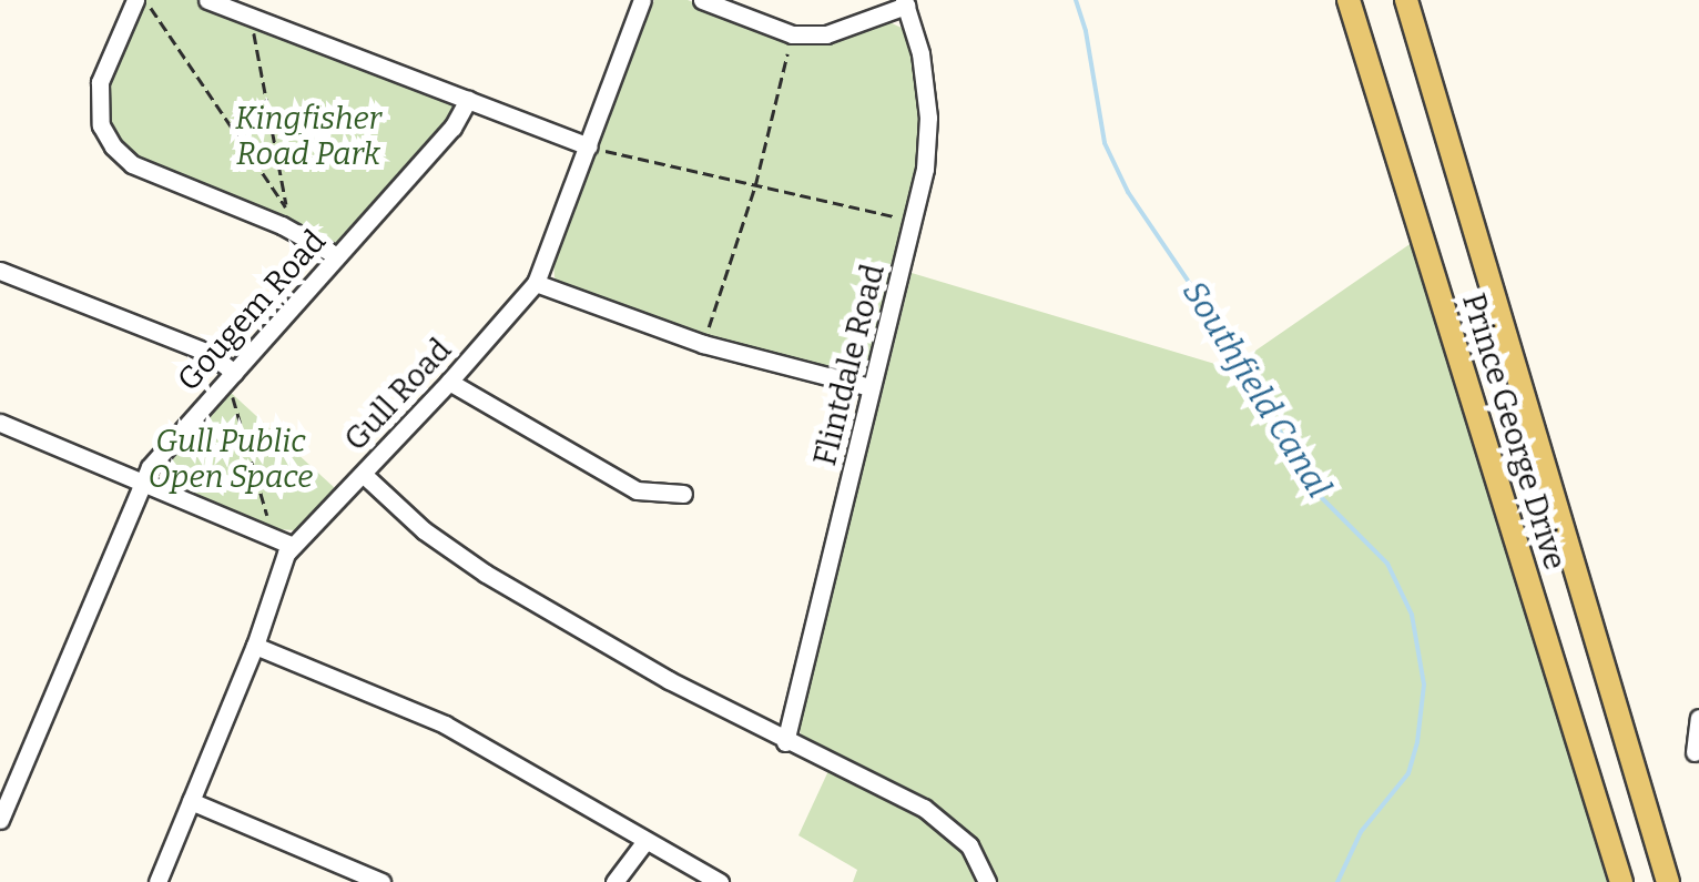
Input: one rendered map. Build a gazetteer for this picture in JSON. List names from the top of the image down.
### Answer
{
  "streets": {
    "main road": ["Prince George Drive"],
    "street": ["Gougem Road", "Flintdale Road", "Gull Road"]
  },
  "water": ["Southfield Canal"],
  "parks": ["Kingfisher Road Park", "Gull Public Open Space"]
}
